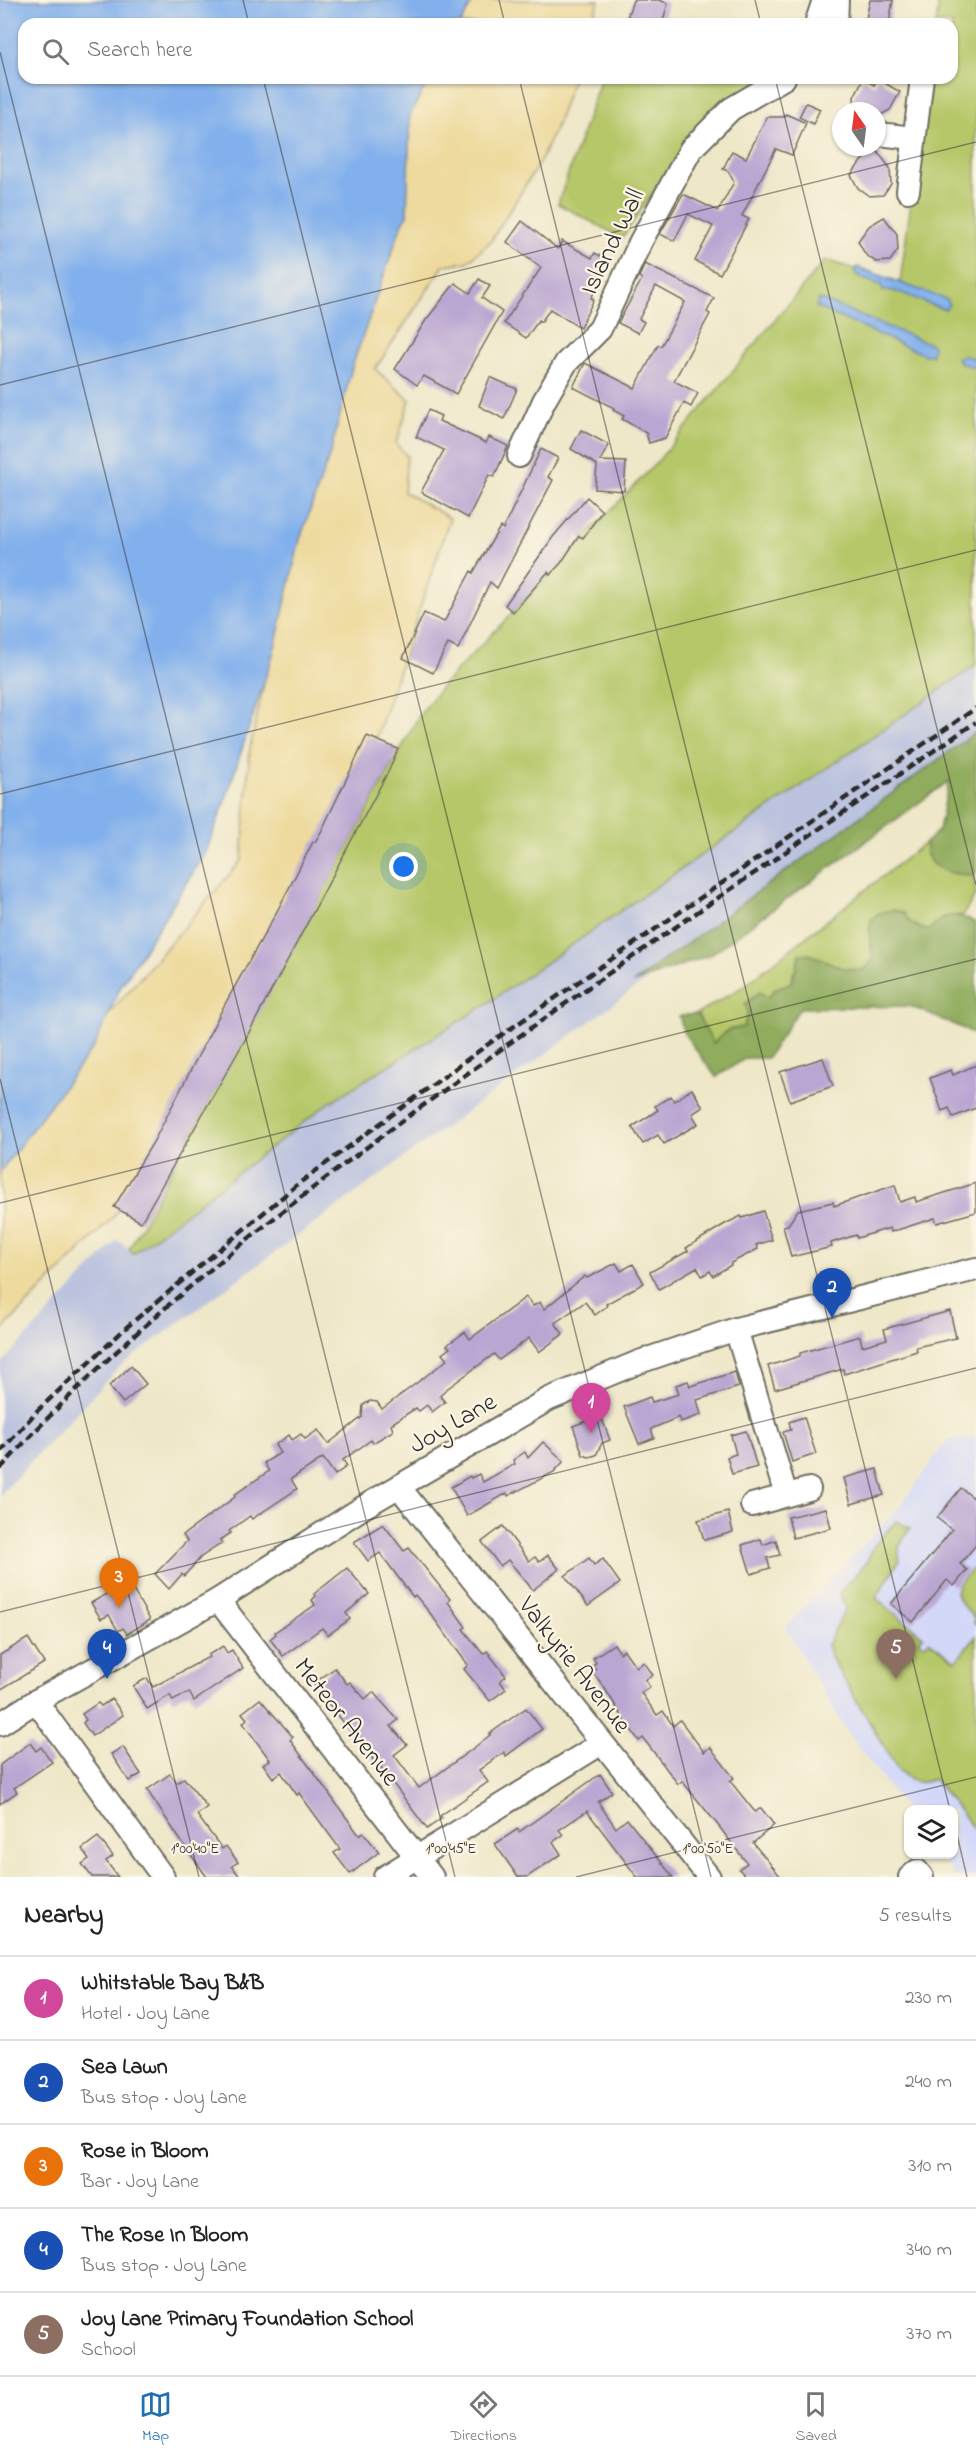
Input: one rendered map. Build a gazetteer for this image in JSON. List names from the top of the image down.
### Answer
{
  "streets": {
    "street": [
      "Island Wall",
      "Joy Lane",
      "Valkyrie Avenue",
      "Meteor Avenue"
    ]
  },
  "crossings": [
    ["Joy Lane", "Valkyrie Avenue"],
    ["Joy Lane", "Meteor Avenue"]
  ],
  "north": "top",
  "page": {
    "search": "Search here",
    "pins": [
      "2",
      "1",
      "3",
      "4",
      "5"
    ],
    "heading": ["Nearby", "5 results"],
    "list": [
      {
        "mark": "1",
        "name": "Whitstable Bay B&B",
        "note": "Hotel · Joy Lane",
        "value": "230 m"
      },
      {
        "mark": "2",
        "name": "Sea Lawn",
        "note": "Bus stop · Joy Lane",
        "value": "240 m"
      },
      {
        "mark": "3",
        "name": "Rose in Bloom",
        "note": "Bar · Joy Lane",
        "value": "310 m"
      },
      {
        "mark": "4",
        "name": "The Rose In Bloom",
        "note": "Bus stop · Joy Lane",
        "value": "340 m"
      },
      {
        "mark": "5",
        "name": "Joy Lane Primary Foundation School",
        "note": "School",
        "value": "370 m"
      }
    ],
    "nav": ["Map", "Directions", "Saved"]
  },
  "coordinates": ["1°00'40\"E", "1°00'45\"E", "1°00'50\"E"]
}
